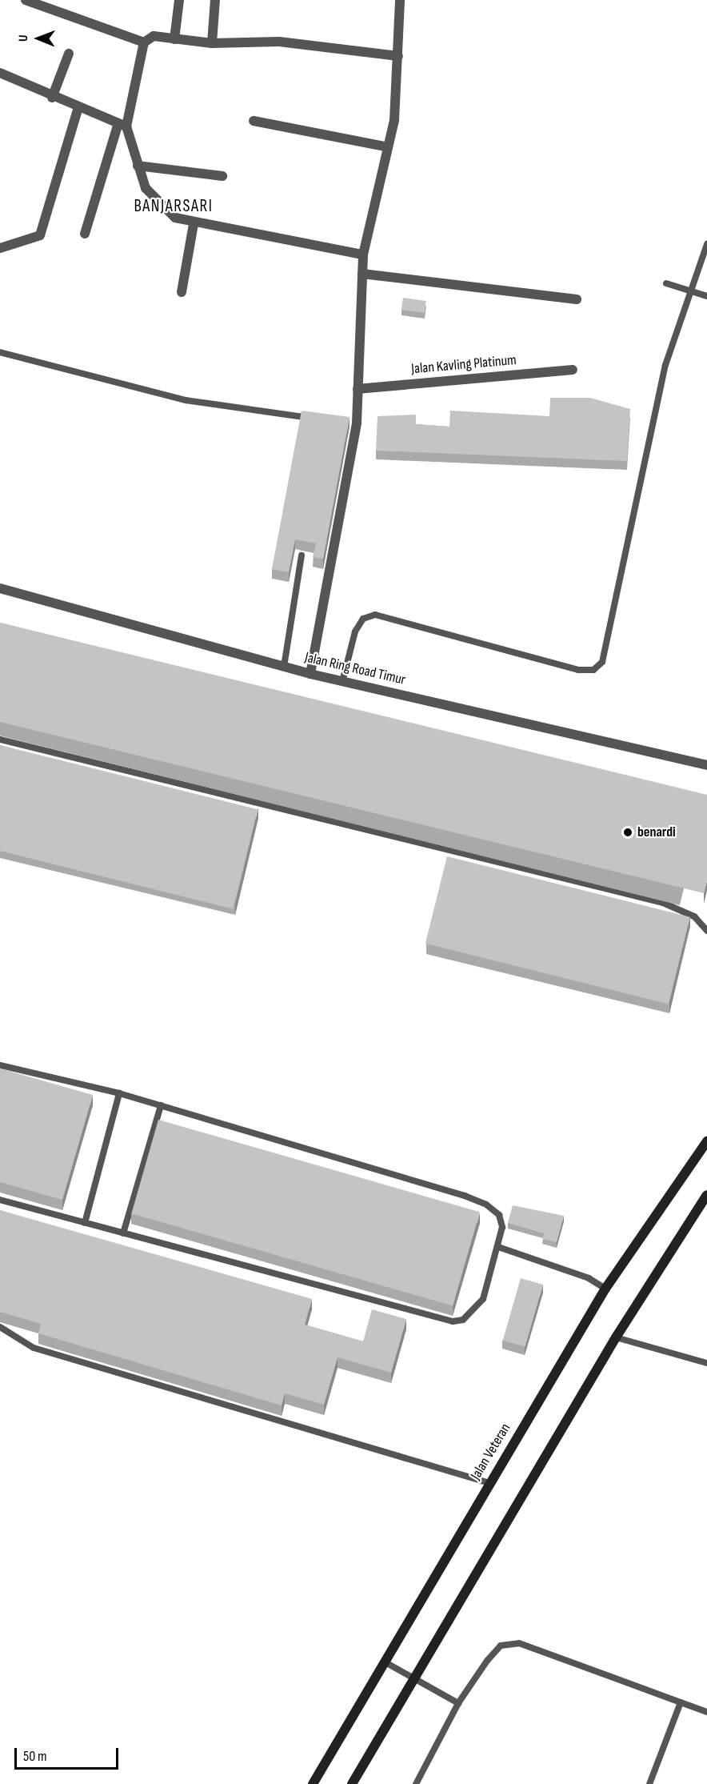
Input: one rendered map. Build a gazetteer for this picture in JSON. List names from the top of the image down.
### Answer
{
  "streets": {
    "main road": ["Jalan Veteran"],
    "street": ["Jalan Kavling Platinum", "Jalan Ring Road Timur"]
  },
  "districts": ["BANJARSARI"],
  "places": ["benardi"],
  "scale_bar": "50 m",
  "north": "left"
}
